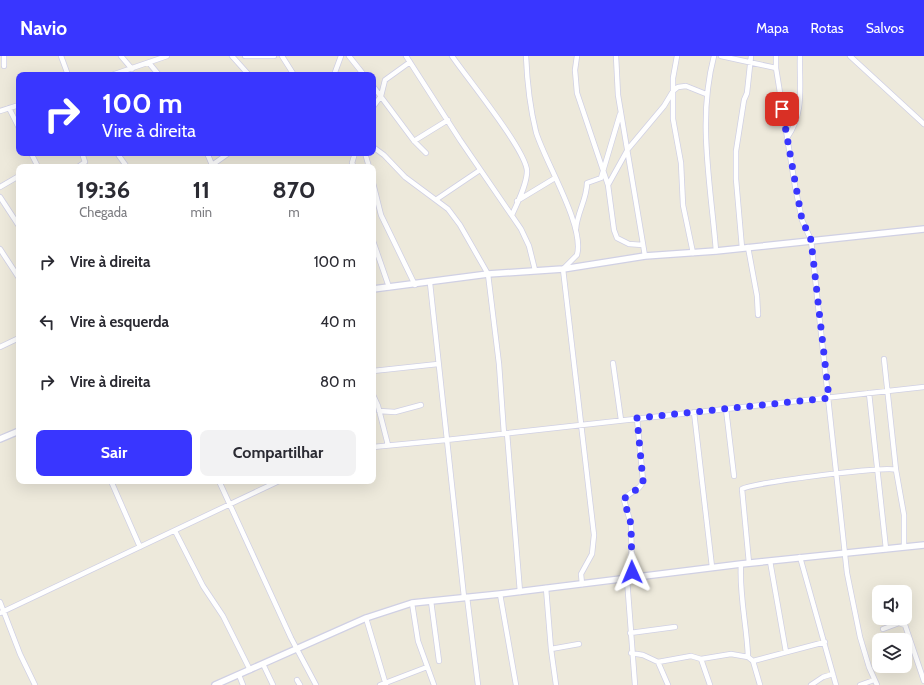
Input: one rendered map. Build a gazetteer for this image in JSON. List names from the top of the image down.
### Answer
{
  "page": {
    "header": "Navio",
    "nav": ["Mapa", "Rotas", "Salvos"],
    "turn": ["100 m", "Vire à direita"],
    "eta": [
      "19:36",
      "Chegada",
      "11",
      "min",
      "870",
      "m"
    ],
    "list": [
      {
        "name": "Vire à direita",
        "value": "100 m"
      },
      {
        "name": "Vire à esquerda",
        "value": "40 m"
      },
      {
        "name": "Vire à direita",
        "value": "80 m"
      }
    ],
    "buttons": ["Sair", "Compartilhar"]
  }
}
